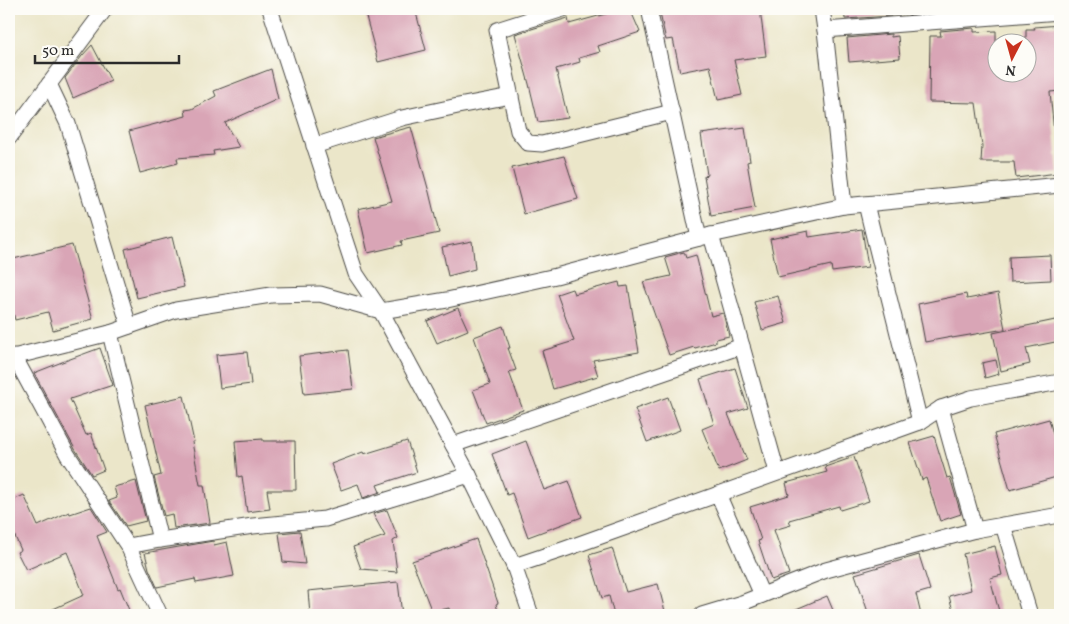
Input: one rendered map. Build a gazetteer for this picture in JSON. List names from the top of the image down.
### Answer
{
  "scale_bar": "50 m",
  "north": "bottom"
}
